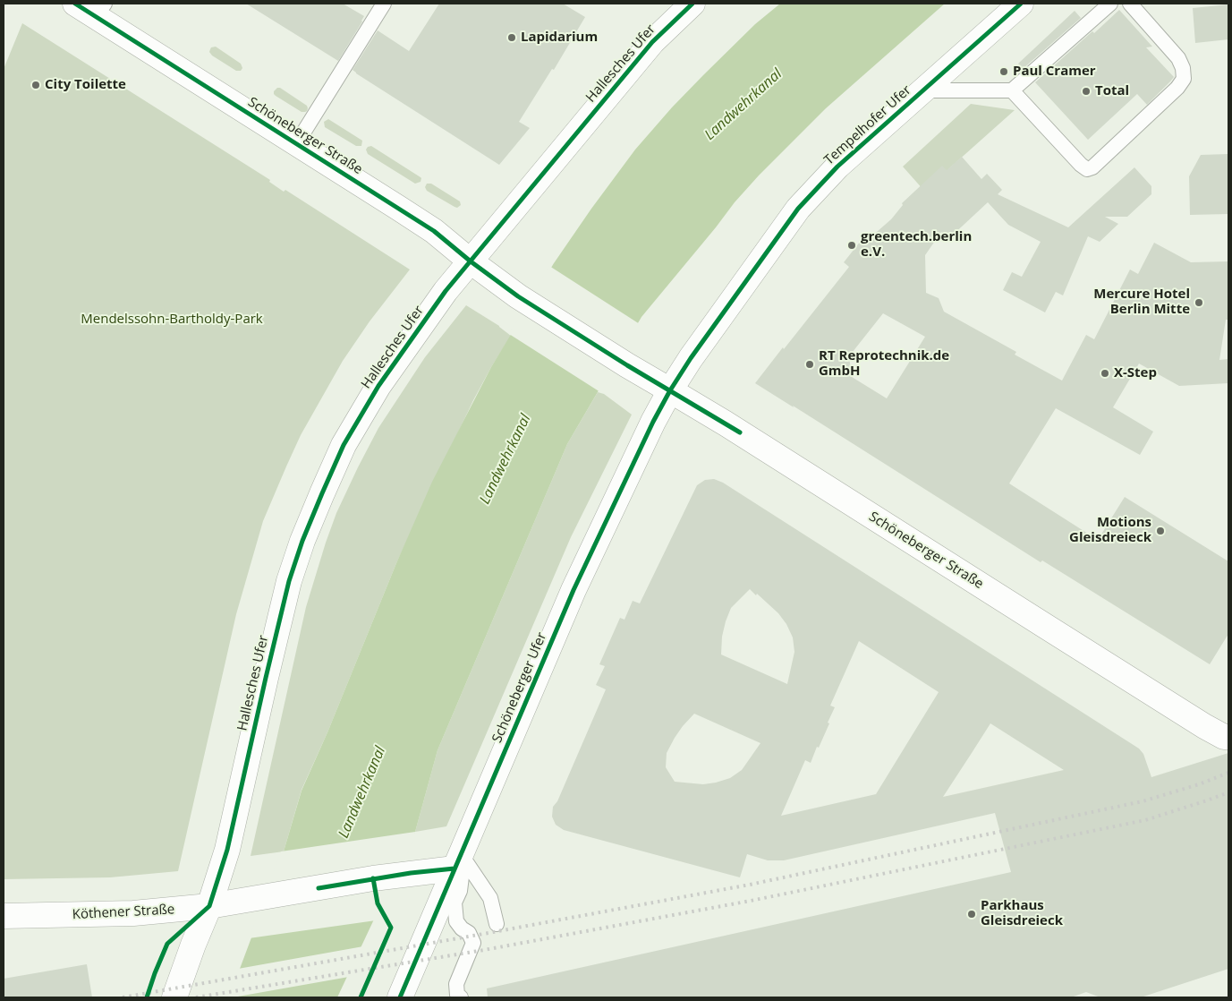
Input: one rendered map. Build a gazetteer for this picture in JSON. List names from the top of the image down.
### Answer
{
  "streets": {
    "main road": [
      "Hallesches Ufer",
      "Tempelhofer Ufer",
      "Schöneberger Straße",
      "Schöneberger Ufer",
      "Köthener Straße"
    ]
  },
  "crossings": [
    ["Hallesches Ufer", "Schöneberger Straße"],
    ["Hallesches Ufer", "Köthener Straße"],
    ["Tempelhofer Ufer", "Schöneberger Straße"],
    ["Tempelhofer Ufer", "Schöneberger Ufer"],
    ["Schöneberger Straße", "Schöneberger Ufer"],
    ["Schöneberger Ufer", "Köthener Straße"]
  ],
  "water": ["Landwehrkanal"],
  "parks": ["Mendelssohn-Bartholdy-Park"],
  "places": [
    "Lapidarium",
    "Paul Cramer",
    "City Toilette",
    "Total",
    "greentech.berlin e.V.",
    "Mercure Hotel Berlin Mitte",
    "RT Reprotechnik.de GmbH",
    "X-Step",
    "Motions Gleisdreieck",
    "Parkhaus Gleisdreieck"
  ]
}
